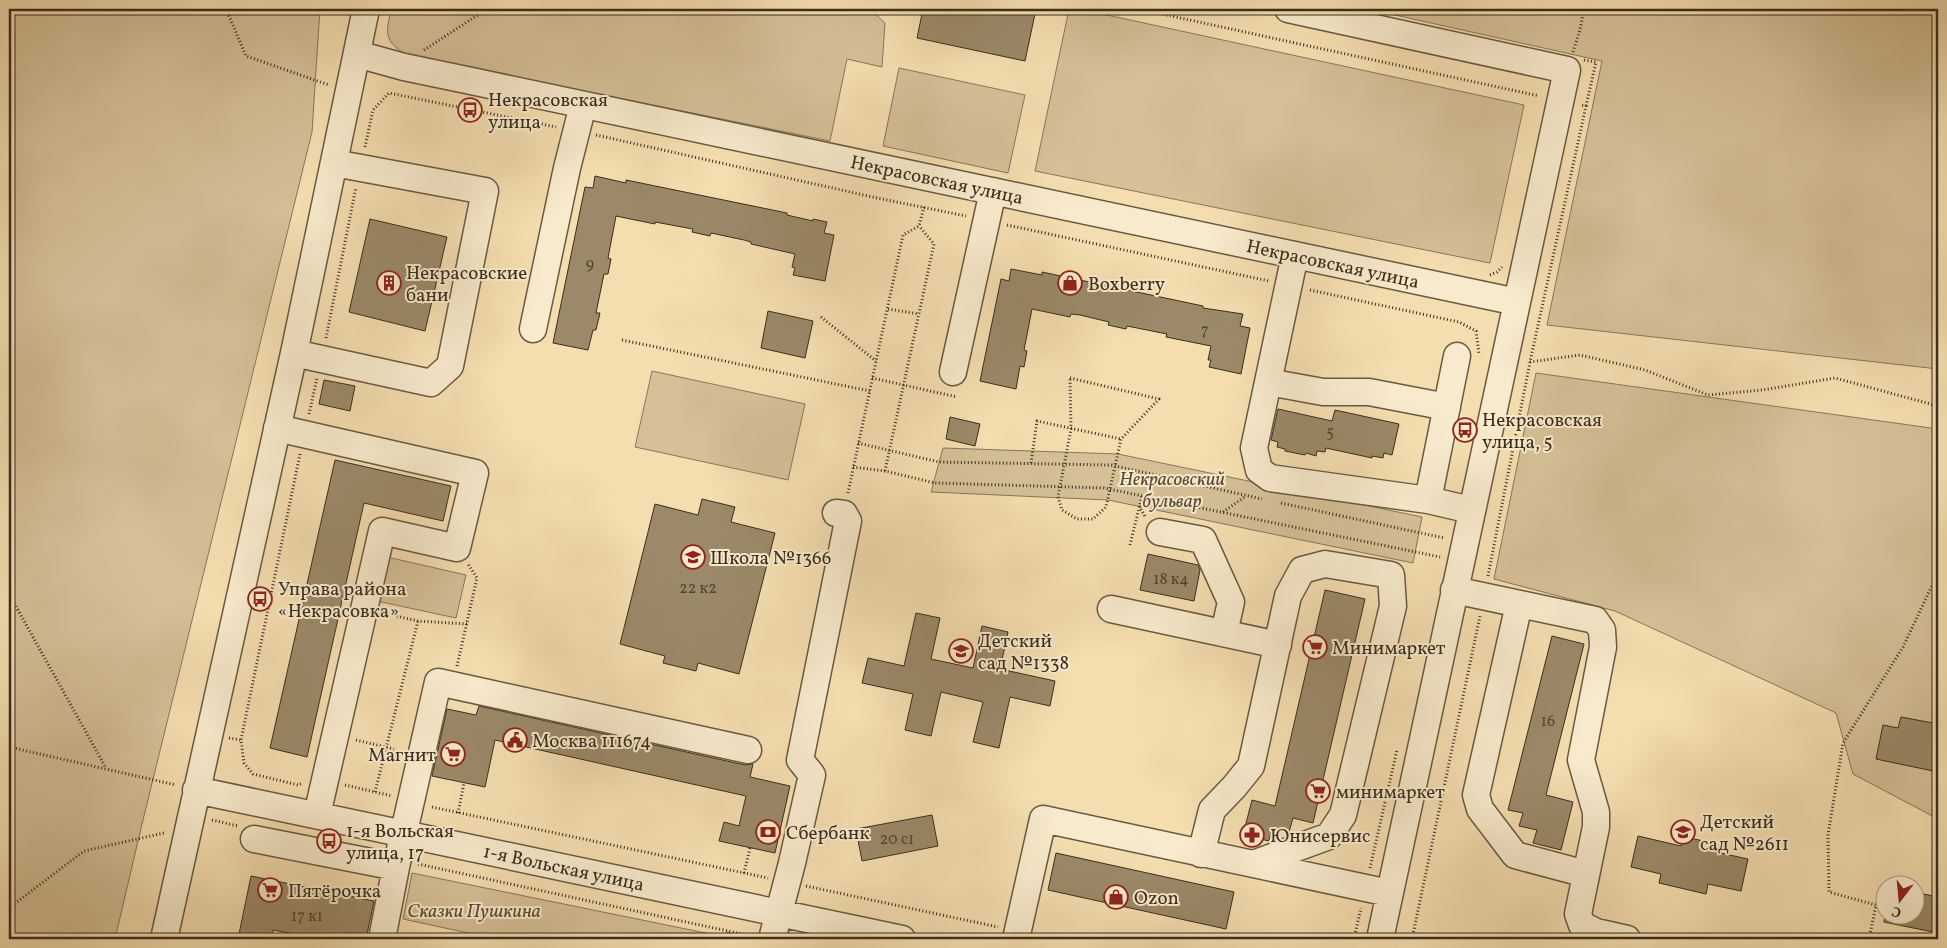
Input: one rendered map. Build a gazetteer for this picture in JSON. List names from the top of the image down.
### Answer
{
  "streets": {
    "street": ["Некрасовская улица", "1-я Вольская улица"]
  },
  "parks": ["Некрасовский бульвар", "Сказки Пушкина"],
  "places": {
    "bus stop": [
      "Некрасовская улица",
      "Некрасовская улица, 5",
      "Управа района «Некрасовка»",
      "1-я Вольская улица, 17"
    ],
    "building": ["Некрасовские бани"],
    "shop": ["Boxberry", "Ozon"],
    "school or university": ["Школа №1366", "Детский сад №1338", "Детский сад №2611"],
    "supermarket": [
      "Минимаркет",
      "Магнит",
      "минимаркет",
      "Пятёрочка"
    ],
    "public building": ["Москва 111674"],
    "bank": ["Сбербанк"],
    "pharmacy": ["Юнисервис"]
  },
  "house_numbers": [
    "9",
    "7",
    "5",
    "18 к4",
    "22 к2",
    "16",
    "20 с1",
    "17 к1"
  ],
  "north": "bottom"
}
